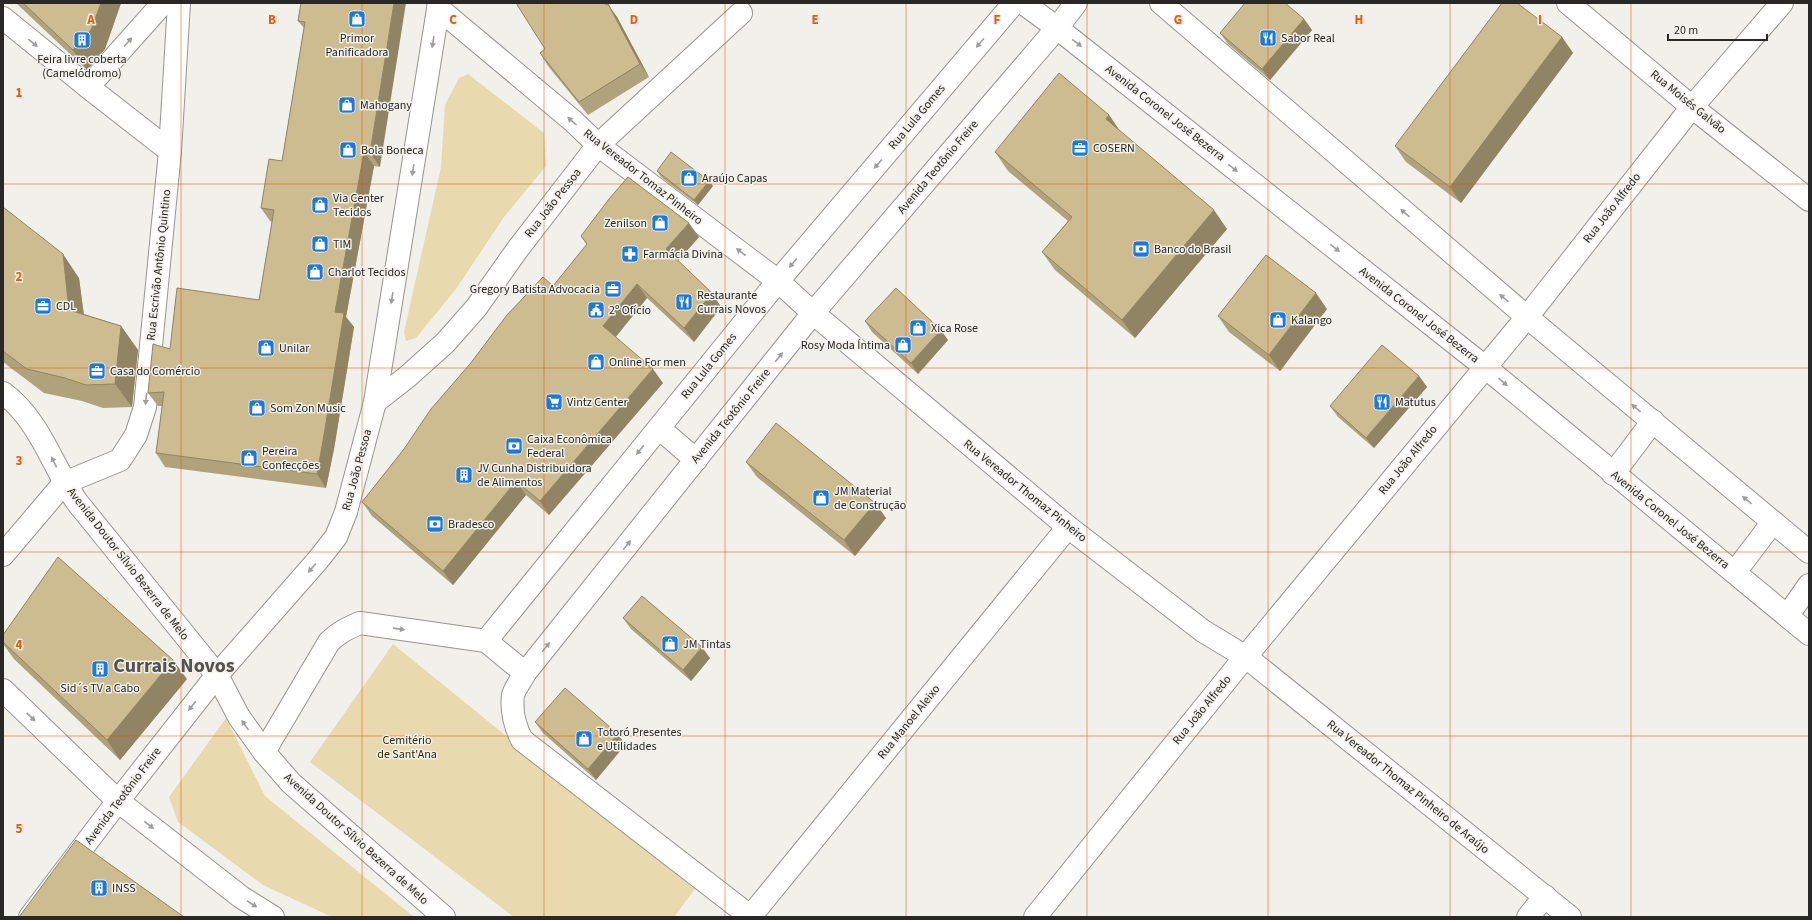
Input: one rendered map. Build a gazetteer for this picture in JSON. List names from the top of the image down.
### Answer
{
  "streets": {
    "main road": [
      "Rua Moisés Galvão",
      "Avenida Coronel José Bezerra",
      "Rua Lula Gomes",
      "Avenida Teotônio Freire",
      "Rua Vereador Tomaz Pinheiro",
      "Rua João Pessoa",
      "Rua João Alfredo",
      "Rua Escrivão Antônio Quintino",
      "Rua Vereador Thomaz Pinheiro",
      "Avenida Doutor Sílvio Bezerra de Melo",
      "Rua Manoel Aleixo",
      "Rua Vereador Thomaz Pinheiro de Araújo"
    ]
  },
  "crossings": [
    ["Rua Moisés Galvão", "Rua João Alfredo"],
    ["Avenida Coronel José Bezerra", "Avenida Teotônio Freire"],
    ["Avenida Coronel José Bezerra", "Rua João Alfredo"],
    ["Rua Lula Gomes", "Rua Vereador Tomaz Pinheiro"],
    ["Avenida Teotônio Freire", "Rua Vereador Tomaz Pinheiro"],
    ["Avenida Teotônio Freire", "Rua João Pessoa"],
    ["Avenida Teotônio Freire", "Rua Vereador Thomaz Pinheiro"],
    ["Avenida Teotônio Freire", "Avenida Doutor Sílvio Bezerra de Melo"],
    ["Avenida Teotônio Freire", "Rua Manoel Aleixo"],
    ["Rua Vereador Tomaz Pinheiro", "Rua João Pessoa"],
    ["Rua Vereador Tomaz Pinheiro", "Rua Vereador Thomaz Pinheiro"],
    ["Rua João Pessoa", "Avenida Doutor Sílvio Bezerra de Melo"],
    ["Rua João Alfredo", "Rua Vereador Thomaz Pinheiro"],
    ["Rua João Alfredo", "Rua Vereador Thomaz Pinheiro de Araújo"],
    ["Rua Escrivão Antônio Quintino", "Avenida Doutor Sílvio Bezerra de Melo"],
    ["Rua Vereador Thomaz Pinheiro", "Rua Manoel Aleixo"],
    ["Rua Vereador Thomaz Pinheiro", "Rua Vereador Thomaz Pinheiro de Araújo"]
  ],
  "one_way": ["Rua Lula Gomes", "Rua Vereador Tomaz Pinheiro", "Rua Escrivão Antônio Quintino"],
  "districts": ["Currais Novos"],
  "parks": ["Cemitério de Sant'Ana"],
  "places": {
    "shop": [
      "Primor Panificadora",
      "Mahogany",
      "Bola Boneca",
      "Araújo Capas",
      "Via Center Tecidos",
      "Zenilson",
      "TIM",
      "Charlot Tecidos",
      "Kalango",
      "Xica Rose",
      "Rosy Moda Íntima",
      "Unilar",
      "Online For men",
      "Som Zon Music",
      "Pereira Confecções",
      "JM Material de Construção",
      "JM Tintas",
      "Totoró Presentes e Utilidades"
    ],
    "restaurant": ["Sabor Real", "Restaurante Currais Novos", "Matutus"],
    "building": [
      "Feira livre coberta (Camelódromo)",
      "JV Cunha Distribuidora de Alimentos",
      "Sid´s TV a Cabo",
      "INSS"
    ],
    "office": [
      "COSERN",
      "Gregory Batista Advocacia",
      "CDL",
      "Casa do Comércio"
    ],
    "bank": ["Banco do Brasil", "Caixa Econômica Federal", "Bradesco"],
    "pharmacy": ["Farmácia Divina"],
    "public building": ["2º Ofício"],
    "supermarket": ["Vintz Center"]
  },
  "scale_bar": "20 m",
  "grid": {
    "columns": [
      "A",
      "B",
      "C",
      "D",
      "E",
      "F",
      "G",
      "H",
      "I"
    ],
    "rows": [
      "1",
      "2",
      "3",
      "4",
      "5"
    ]
  }
}
